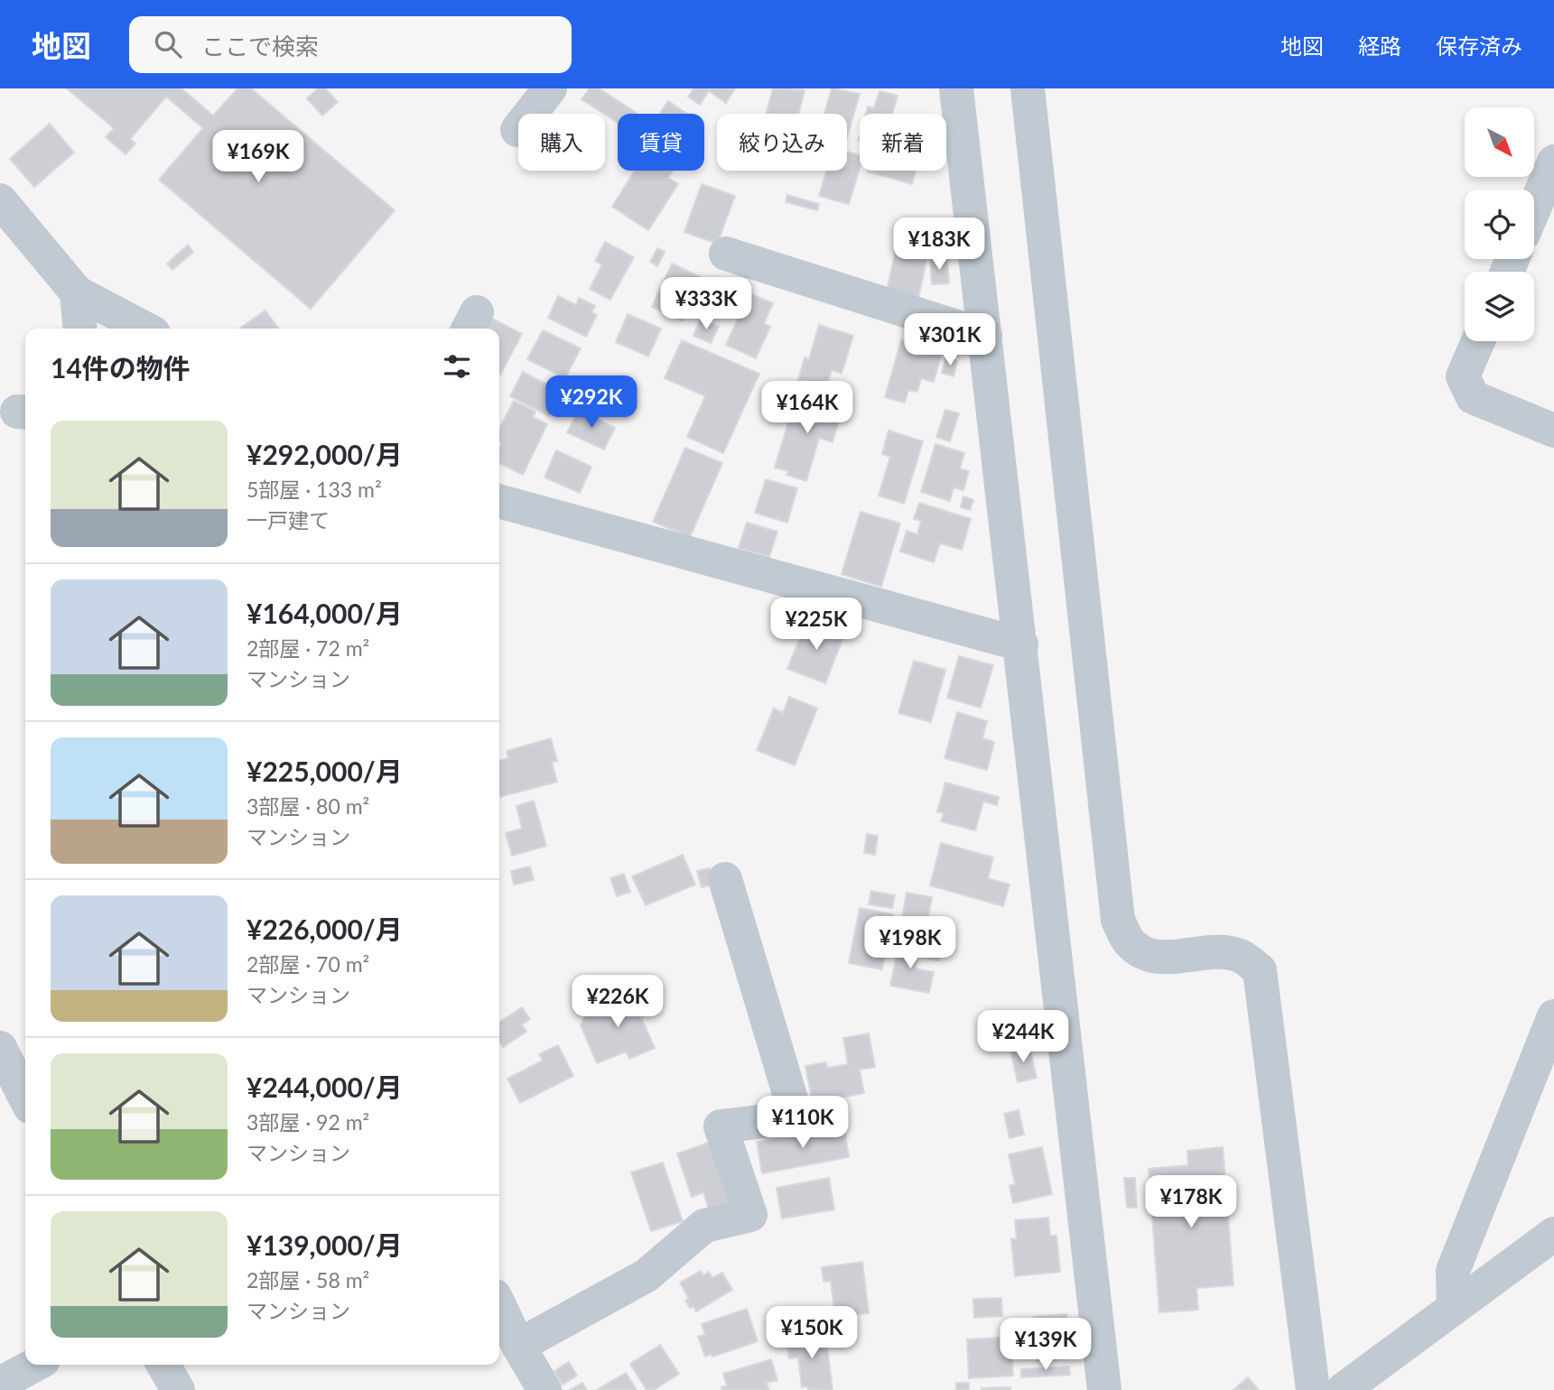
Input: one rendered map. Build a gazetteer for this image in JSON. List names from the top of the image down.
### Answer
{
  "north": "bottom right",
  "page": {
    "header": "地図",
    "search": "ここで検索",
    "nav": ["地図", "経路", "保存済み"],
    "chip": [
      "購入",
      "賃貸",
      "絞り込み",
      "新着"
    ],
    "price": [
      "¥169K",
      "¥183K",
      "¥333K",
      "¥301K",
      "¥292K",
      "¥164K",
      "¥225K",
      "¥198K",
      "¥226K",
      "¥244K",
      "¥110K",
      "¥178K",
      "¥150K",
      "¥139K"
    ],
    "heading": "14件の物件",
    "list": [
      {
        "name": "¥292,000/月",
        "note": "5部屋 · 133 m² · 一戸建て"
      },
      {
        "name": "¥164,000/月",
        "note": "2部屋 · 72 m² · マンション"
      },
      {
        "name": "¥225,000/月",
        "note": "3部屋 · 80 m² · マンション"
      },
      {
        "name": "¥226,000/月",
        "note": "2部屋 · 70 m² · マンション"
      },
      {
        "name": "¥244,000/月",
        "note": "3部屋 · 92 m² · マンション"
      },
      {
        "name": "¥139,000/月",
        "note": "2部屋 · 58 m² · マンション"
      }
    ]
  }
}
